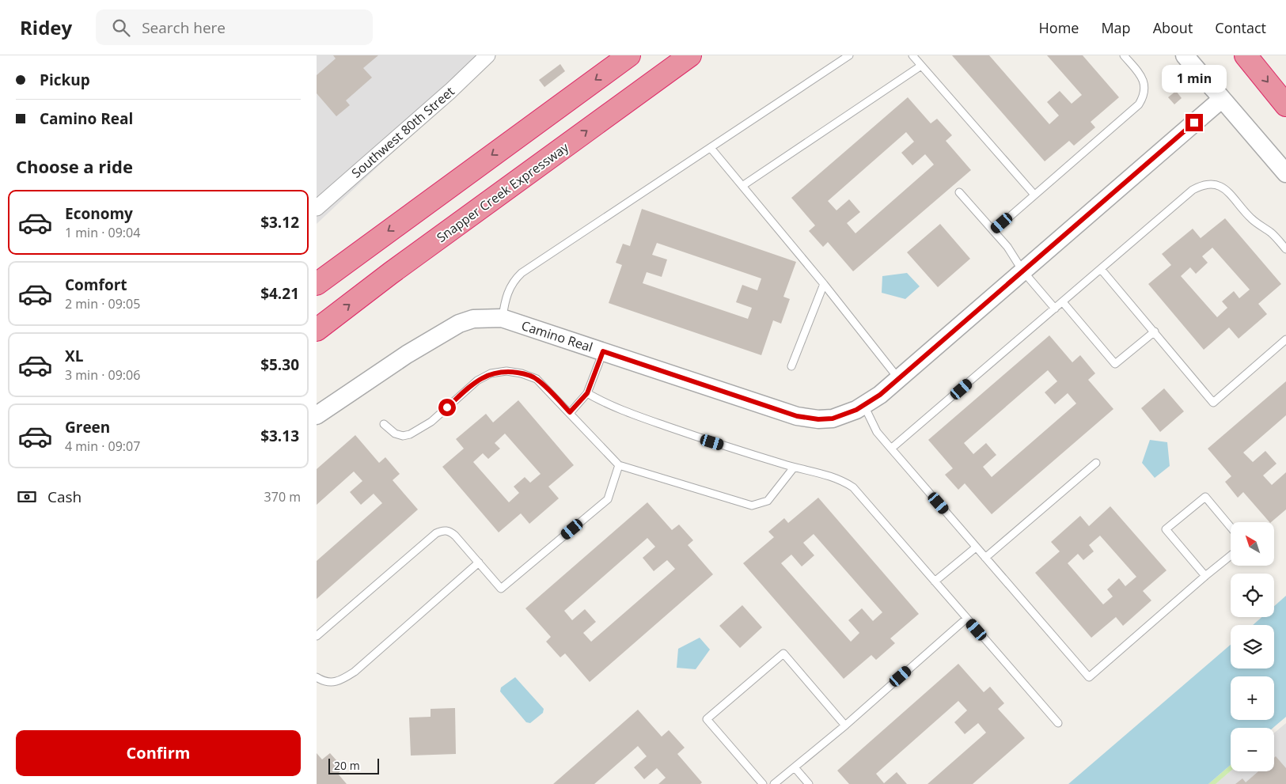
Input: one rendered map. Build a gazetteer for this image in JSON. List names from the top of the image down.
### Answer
{
  "streets": {
    "highway": ["Snapper Creek Expressway"],
    "street": ["Southwest 80th Street", "Camino Real"]
  },
  "scale_bar": "20 m",
  "north": "top left",
  "page": {
    "header": "Ridey",
    "search": "Search here",
    "nav": [
      "Home",
      "Map",
      "About",
      "Contact"
    ],
    "banner": ["Pickup", "Camino Real"],
    "bubble": "1 min",
    "heading": "Choose a ride",
    "list": [
      {
        "name": "Economy",
        "note": "1 min · 09:04",
        "value": "$3.12"
      },
      {
        "name": "Comfort",
        "note": "2 min · 09:05",
        "value": "$4.21"
      },
      {
        "name": "XL",
        "note": "3 min · 09:06",
        "value": "$5.30"
      },
      {
        "name": "Green",
        "note": "4 min · 09:07",
        "value": "$3.13"
      }
    ],
    "pay": ["Cash", "370 m"],
    "map_buttons": ["+", "−"],
    "buttons": "Confirm",
    "scale": "20 m"
  }
}
